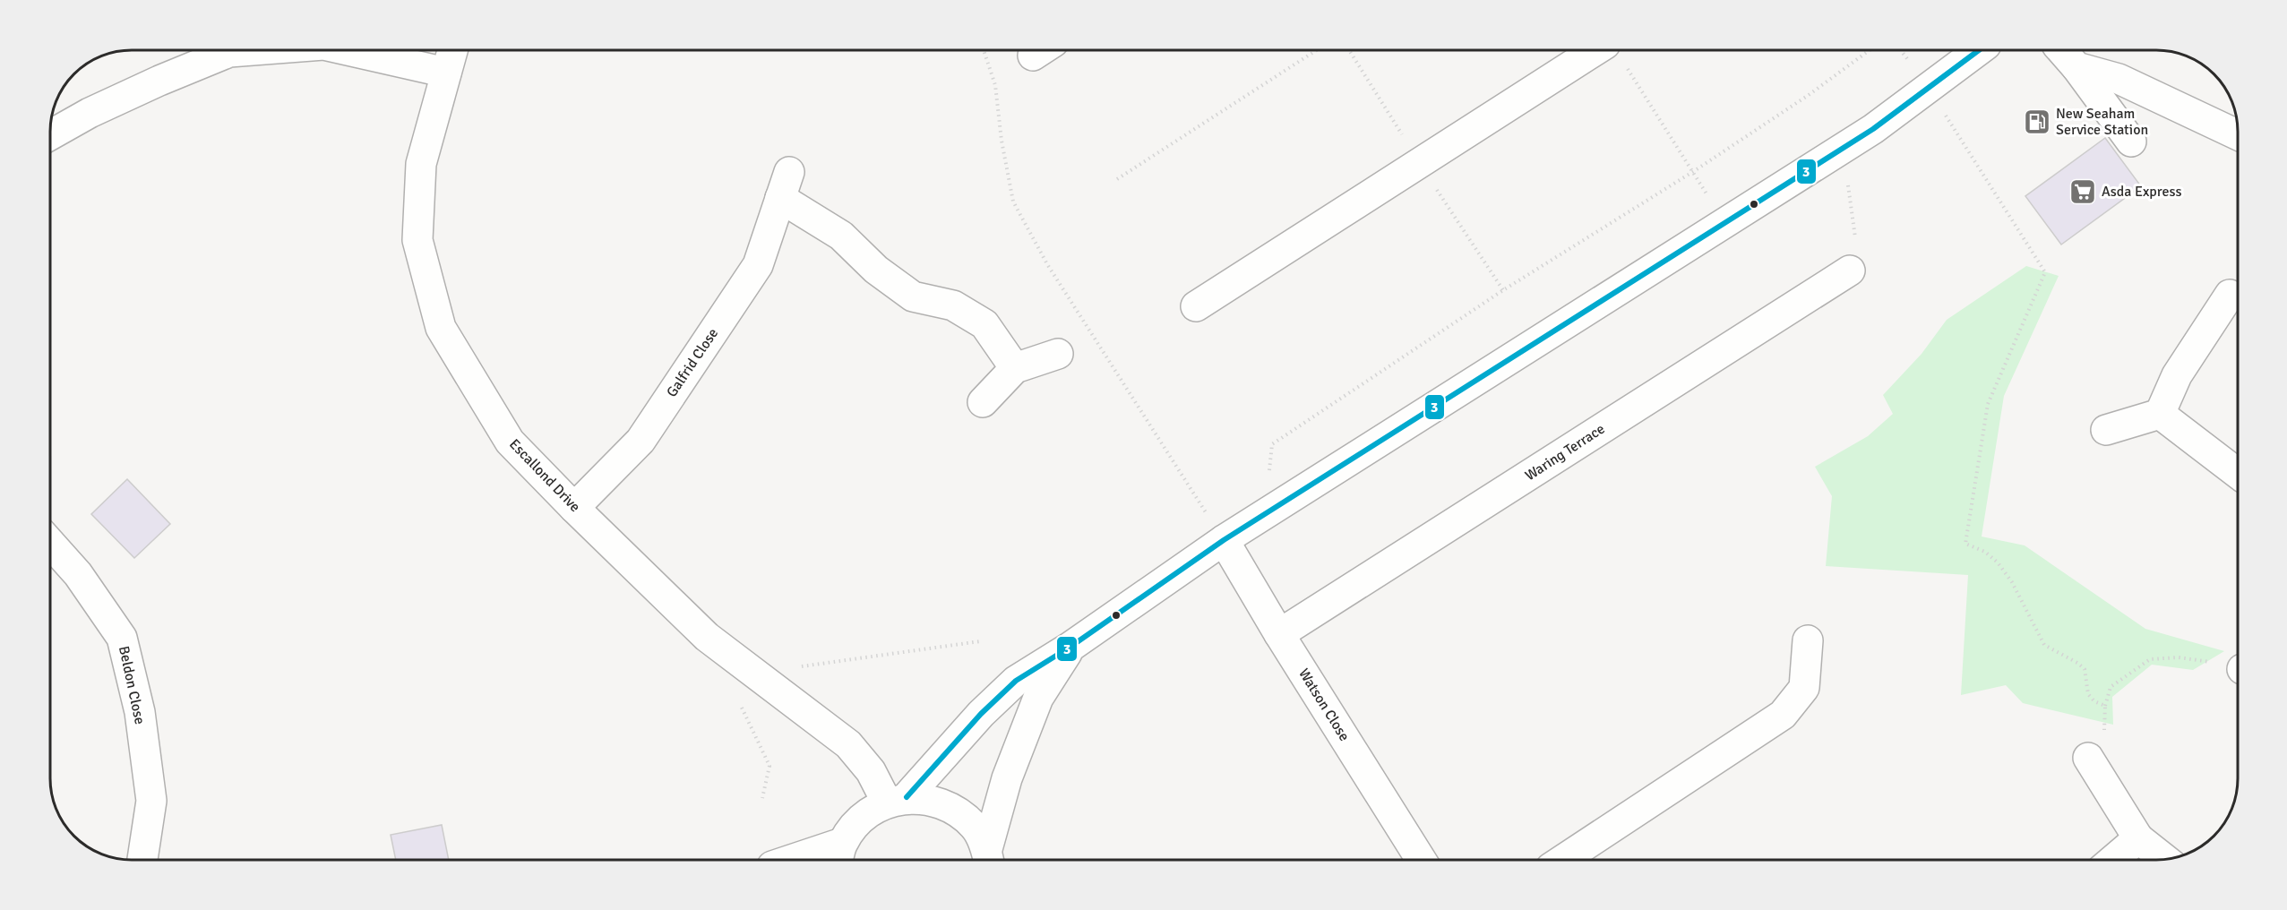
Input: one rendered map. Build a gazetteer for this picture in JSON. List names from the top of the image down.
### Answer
{
  "streets": {
    "street": [
      "Galfrid Close",
      "Waring Terrace",
      "Escallond Drive",
      "Beldon Close",
      "Watson Close"
    ]
  },
  "crossings": [
    ["Galfrid Close", "Escallond Drive"],
    ["Waring Terrace", "Watson Close"]
  ],
  "places": {
    "fuel station": ["New Seaham Service Station"],
    "supermarket": ["Asda Express"]
  },
  "lines": ["transit line 3"]
}
